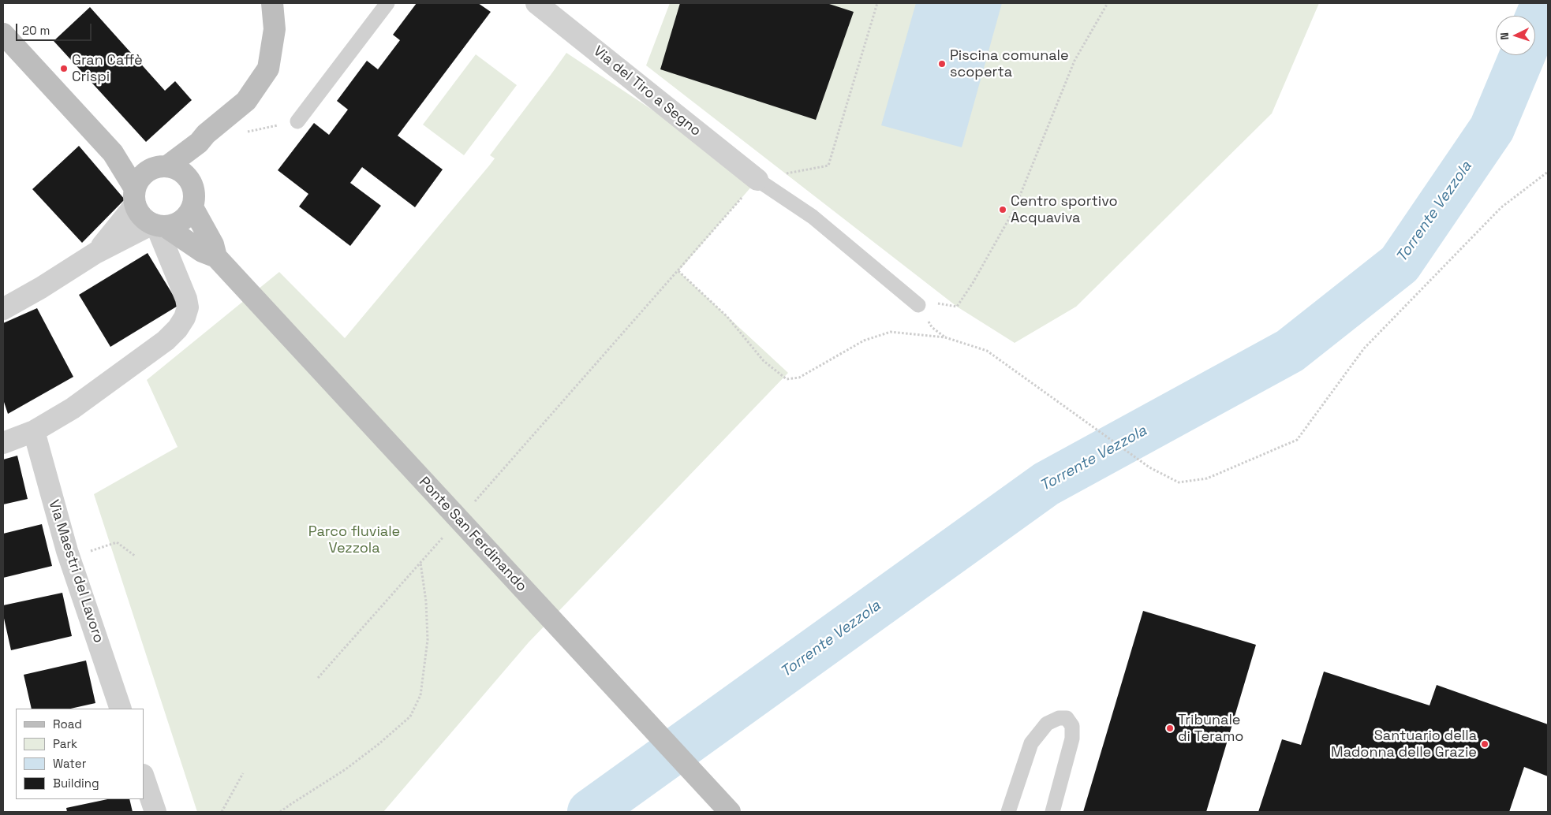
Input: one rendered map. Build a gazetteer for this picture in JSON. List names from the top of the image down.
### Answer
{
  "streets": {
    "street": ["Via del Tiro a Segno", "Ponte San Ferdinando", "Via Maestri del Lavoro"]
  },
  "water": ["Torrente Vezzola"],
  "parks": ["Parco fluviale Vezzola"],
  "places": [
    "Piscina comunale scoperta",
    "Gran Caffè Crispi",
    "Centro sportivo Acquaviva",
    "Tribunale di Teramo",
    "Santuario della Madonna delle Grazie"
  ],
  "legend": [
    "Road",
    "Park",
    "Water",
    "Building"
  ],
  "scale_bar": "20 m",
  "north": "left"
}
